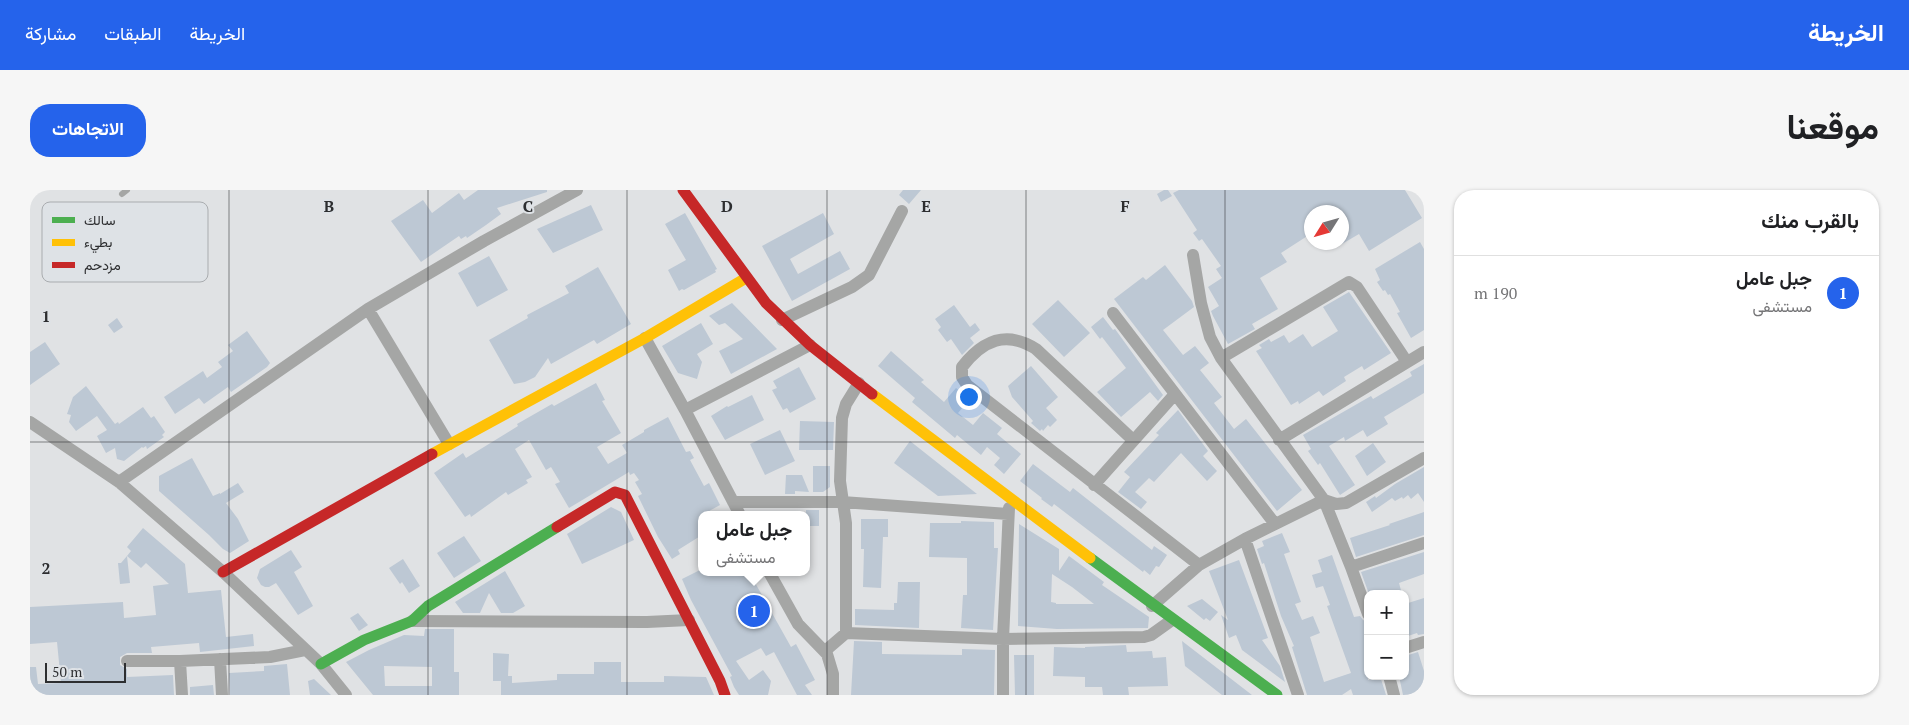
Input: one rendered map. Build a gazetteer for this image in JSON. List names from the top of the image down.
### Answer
{
  "legend": ["سالك", "بطيء", "مزدحم"],
  "scale_bar": "50 m",
  "north": "bottom left",
  "page": {
    "header": "الخريطة",
    "nav": ["الخريطة", "الطبقات", "مشاركة"],
    "title": "موقعنا",
    "buttons": "الاتجاهات",
    "heading": "بالقرب منك",
    "list": [
      {
        "mark": "1",
        "name": "جبل عامل",
        "note": "مستشفى",
        "value": "190 m"
      }
    ],
    "popup": ["جبل عامل", "مستشفى"],
    "map_buttons": ["+", "−"],
    "pins": "1",
    "scale": "50 m"
  },
  "grid": {
    "columns": [
      "B",
      "C",
      "D",
      "E",
      "F"
    ],
    "rows": ["1", "2"]
  }
}
